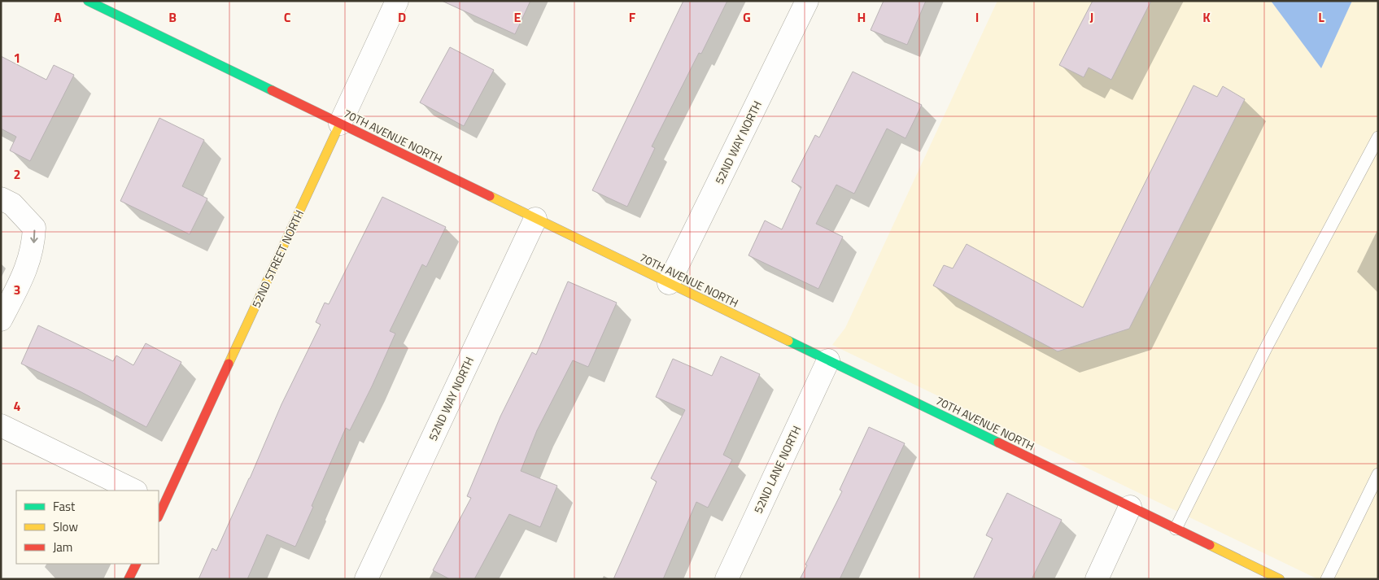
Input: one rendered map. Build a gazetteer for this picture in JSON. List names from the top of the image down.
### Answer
{
  "streets": {
    "street": [
      "70TH AVENUE NORTH",
      "52ND WAY NORTH",
      "52ND STREET NORTH",
      "52ND LANE NORTH"
    ]
  },
  "crossings": [
    ["70TH AVENUE NORTH", "52ND WAY NORTH"],
    ["70TH AVENUE NORTH", "52ND STREET NORTH"],
    ["70TH AVENUE NORTH", "52ND LANE NORTH"]
  ],
  "legend": ["Fast", "Slow", "Jam"],
  "grid": {
    "columns": [
      "A",
      "B",
      "C",
      "D",
      "E",
      "F",
      "G",
      "H",
      "I",
      "J",
      "K",
      "L"
    ],
    "rows": [
      "1",
      "2",
      "3",
      "4"
    ]
  }
}
